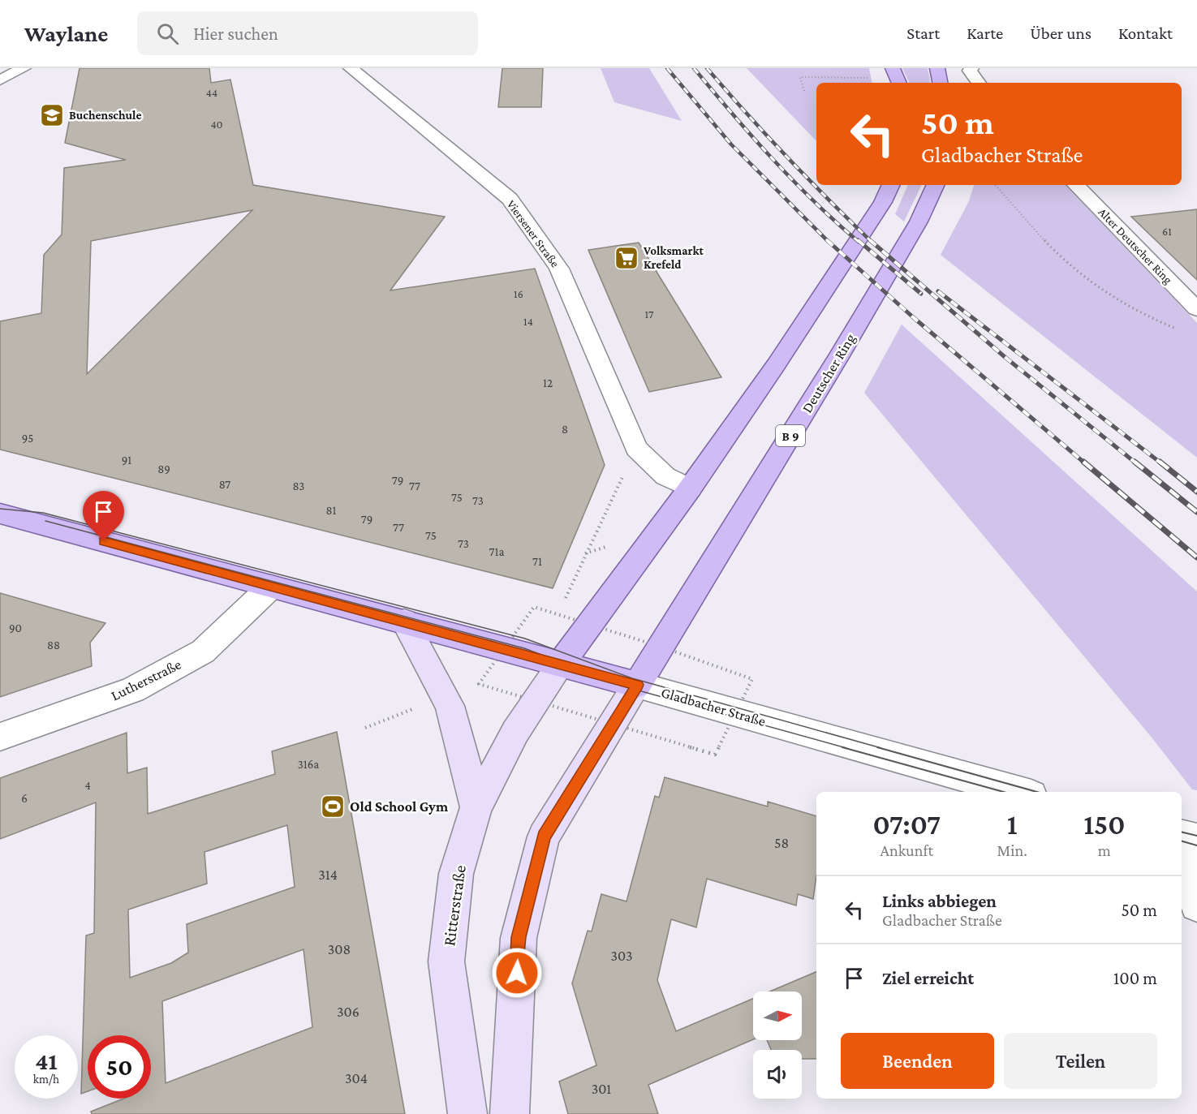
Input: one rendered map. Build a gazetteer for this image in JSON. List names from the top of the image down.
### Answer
{
  "streets": {
    "main road": [
      "Deutscher Ring",
      "B 9",
      "Gladbacher Straße",
      "Ritterstraße"
    ],
    "street": ["Viersener Straße", "Alter Deutscher Ring", "Lutherstraße"]
  },
  "crossings": [
    ["Deutscher Ring", "Gladbacher Straße"],
    ["Lutherstraße", "Gladbacher Straße"],
    ["Gladbacher Straße", "Ritterstraße"]
  ],
  "places": {
    "school or university": ["Buchenschule"],
    "supermarket": ["Volksmarkt Krefeld"],
    "sports": ["Old School Gym"]
  },
  "house_numbers": [
    "44",
    "40",
    "61",
    "16",
    "17",
    "14",
    "12",
    "8",
    "95",
    "91",
    "89",
    "79",
    "87",
    "83",
    "77",
    "75",
    "73",
    "81",
    "79",
    "77",
    "75",
    "73",
    "71a",
    "71",
    "90",
    "88",
    "316a",
    "4",
    "6",
    "58",
    "314",
    "308",
    "303",
    "306",
    "304",
    "301"
  ],
  "north": "right",
  "page": {
    "header": "Waylane",
    "search": "Hier suchen",
    "nav": [
      "Start",
      "Karte",
      "Über uns",
      "Kontakt"
    ],
    "turn": ["50 m", "Gladbacher Straße"],
    "eta": [
      "07:07",
      "Ankunft",
      "1",
      "Min.",
      "150",
      "m"
    ],
    "list": [
      {
        "name": "Links abbiegen",
        "note": "Gladbacher Straße",
        "value": "50 m"
      },
      {
        "name": "Ziel erreicht",
        "value": "100 m"
      }
    ],
    "buttons": ["Beenden", "Teilen"],
    "speed": "41 km/h",
    "limit": "50"
  }
}
